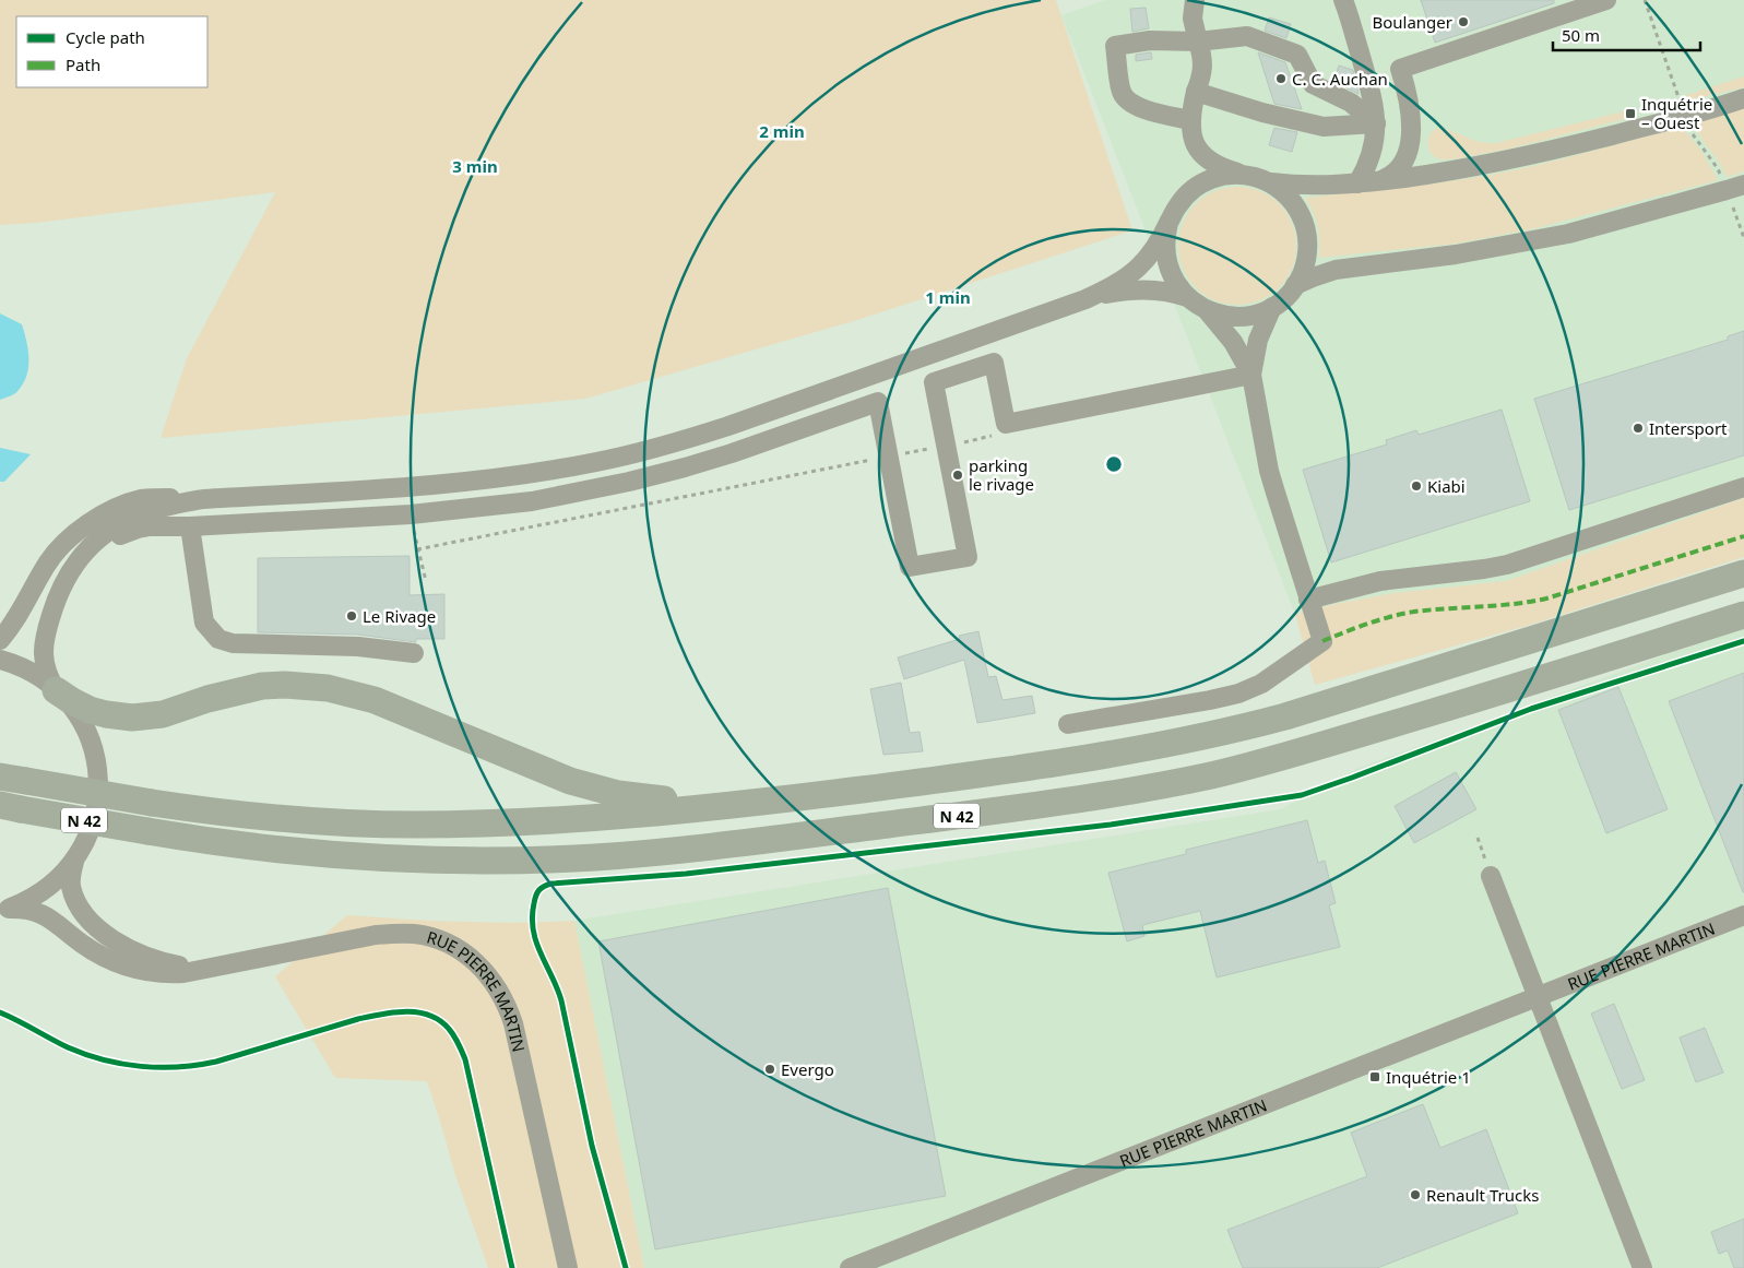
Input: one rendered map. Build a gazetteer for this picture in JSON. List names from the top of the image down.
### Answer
{
  "streets": {
    "highway": ["N 42"],
    "street": ["RUE PIERRE MARTIN"]
  },
  "places": {
    "other": [
      "Boulanger",
      "C. C. Auchan",
      "Intersport",
      "parking le rivage",
      "Kiabi",
      "Le Rivage",
      "Evergo",
      "Renault Trucks"
    ],
    "transit": ["Inquétrie – Ouest", "Inquétrie 1"]
  },
  "legend": ["Cycle path", "Path"],
  "scale_bar": "50 m",
  "rings": ["2 min", "3 min", "1 min"]
}
